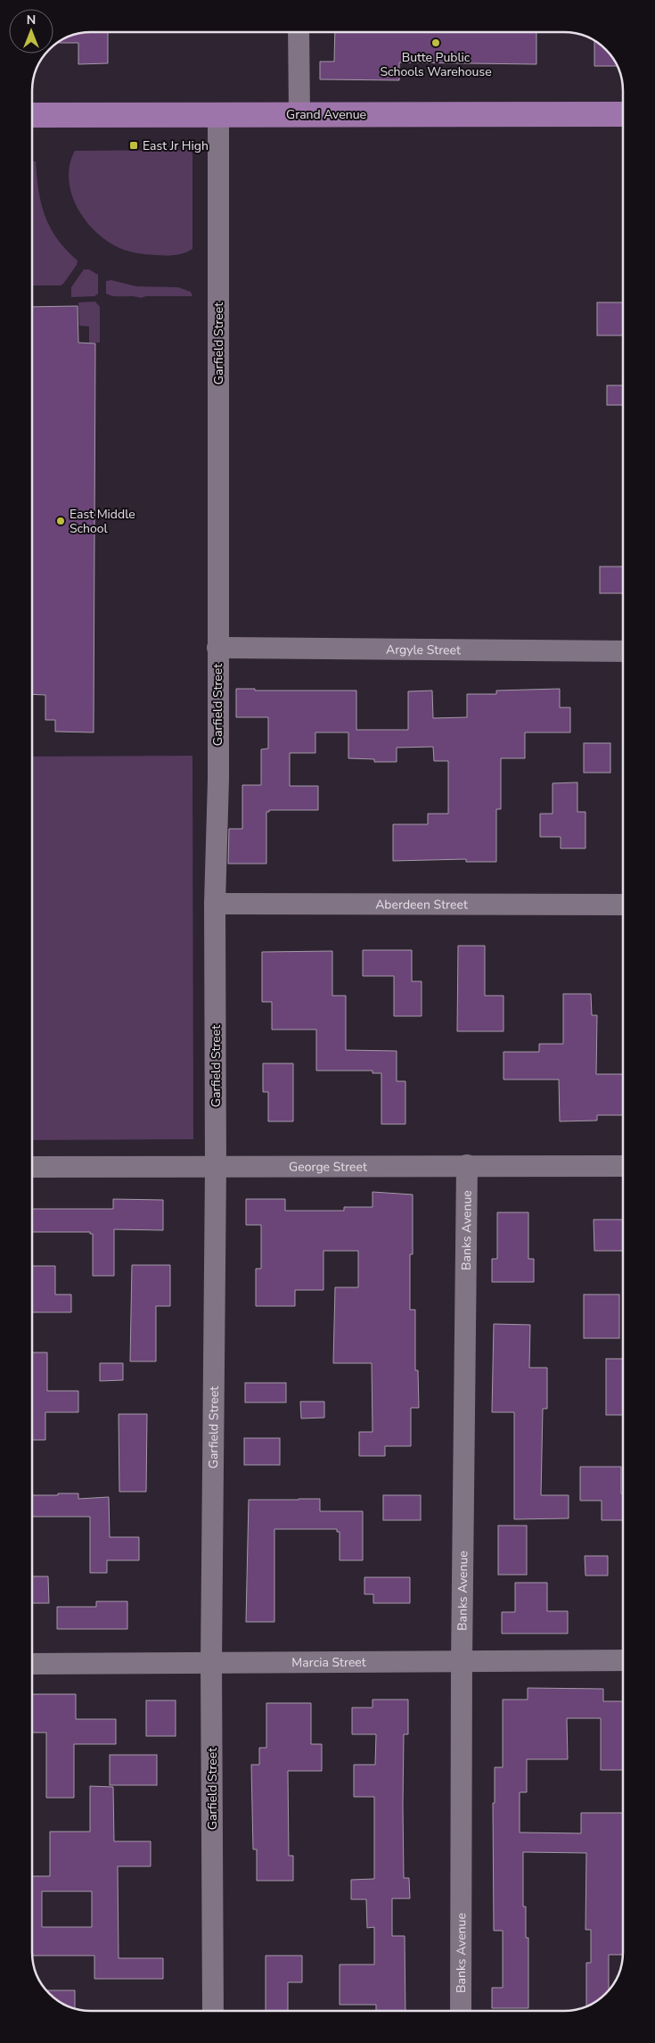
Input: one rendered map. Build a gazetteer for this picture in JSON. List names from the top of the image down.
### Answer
{
  "streets": {
    "main road": ["Grand Avenue"],
    "street": [
      "Garfield Street",
      "Argyle Street",
      "Aberdeen Street",
      "George Street",
      "Banks Avenue",
      "Marcia Street"
    ]
  },
  "crossings": [
    ["Grand Avenue", "Garfield Street"],
    ["Garfield Street", "Argyle Street"],
    ["Garfield Street", "Aberdeen Street"],
    ["Garfield Street", "George Street"],
    ["Garfield Street", "Marcia Street"],
    ["George Street", "Banks Avenue"],
    ["Banks Avenue", "Marcia Street"]
  ],
  "places": {
    "other": ["Butte Public Schools Warehouse", "East Middle School"],
    "transit": ["East Jr High"]
  },
  "north": "top"
}
